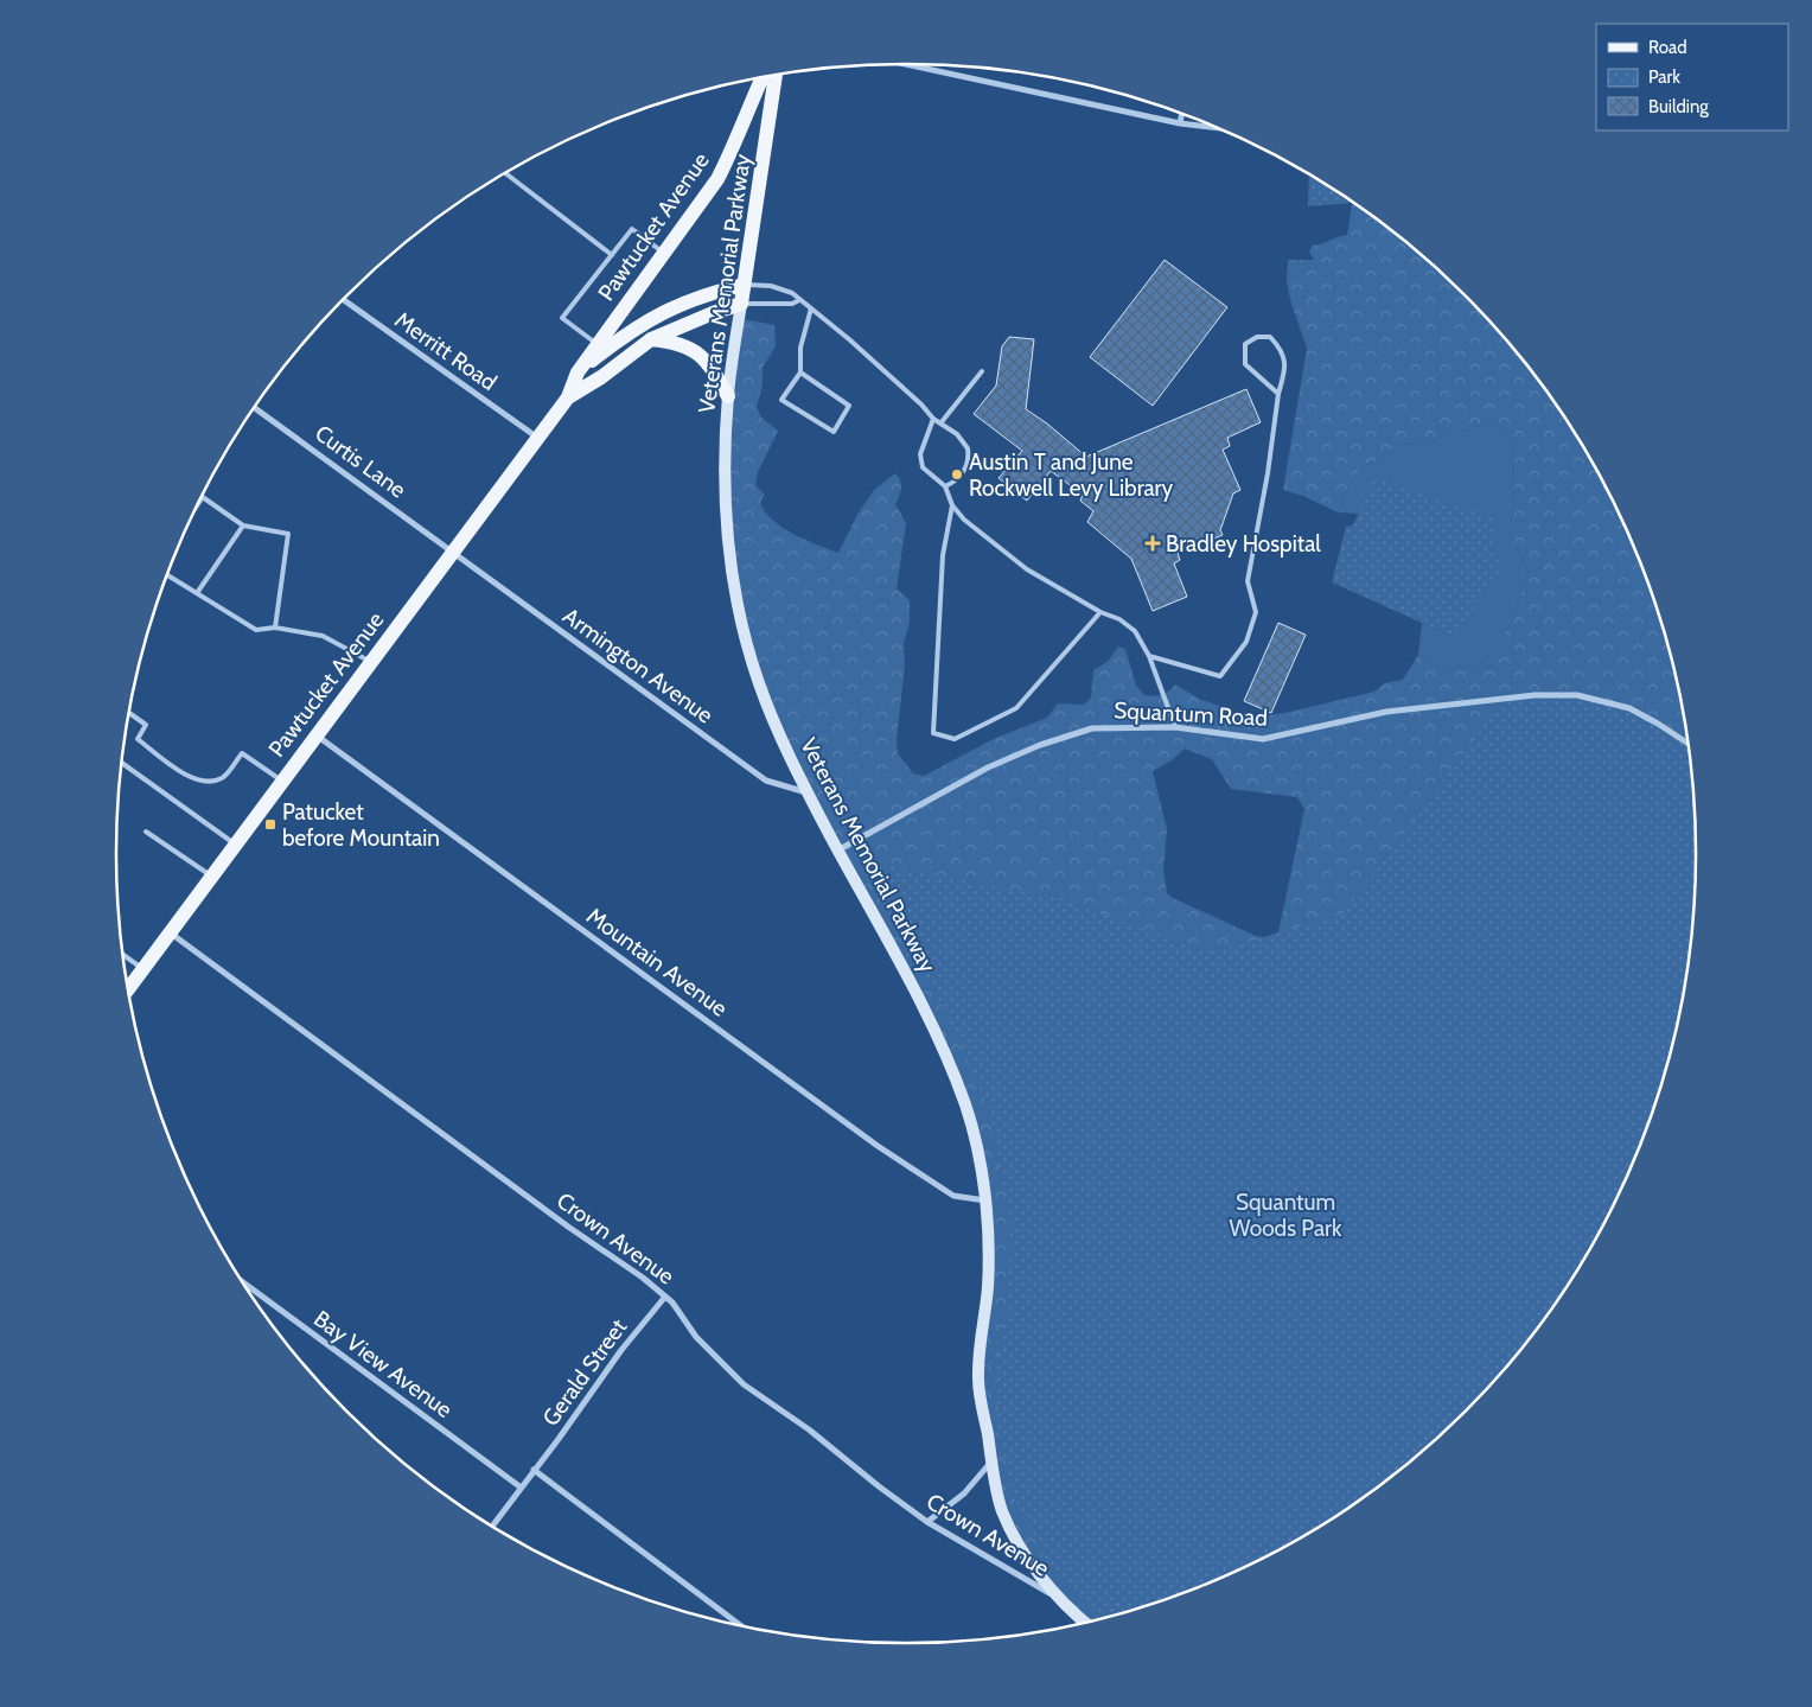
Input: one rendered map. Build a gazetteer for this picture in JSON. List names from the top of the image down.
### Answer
{
  "streets": {
    "main road": ["Pawtucket Avenue", "Veterans Memorial Parkway"],
    "street": [
      "Merritt Road",
      "Curtis Lane",
      "Armington Avenue",
      "Squantum Road",
      "Mountain Avenue",
      "Crown Avenue",
      "Bay View Avenue",
      "Gerald Street"
    ]
  },
  "crossings": [
    ["Pawtucket Avenue", "Veterans Memorial Parkway"],
    ["Pawtucket Avenue", "Merritt Road"],
    ["Pawtucket Avenue", "Curtis Lane"],
    ["Pawtucket Avenue", "Armington Avenue"],
    ["Pawtucket Avenue", "Mountain Avenue"],
    ["Pawtucket Avenue", "Crown Avenue"],
    ["Veterans Memorial Parkway", "Armington Avenue"],
    ["Veterans Memorial Parkway", "Squantum Road"],
    ["Veterans Memorial Parkway", "Mountain Avenue"],
    ["Veterans Memorial Parkway", "Crown Avenue"],
    ["Curtis Lane", "Armington Avenue"],
    ["Crown Avenue", "Gerald Street"],
    ["Bay View Avenue", "Gerald Street"]
  ],
  "parks": ["Squantum Woods Park"],
  "places": {
    "other": ["Austin T and June Rockwell Levy Library"],
    "health": ["Bradley Hospital"],
    "transit": ["Patucket before Mountain"]
  },
  "legend": ["Road", "Park", "Building"]
}
